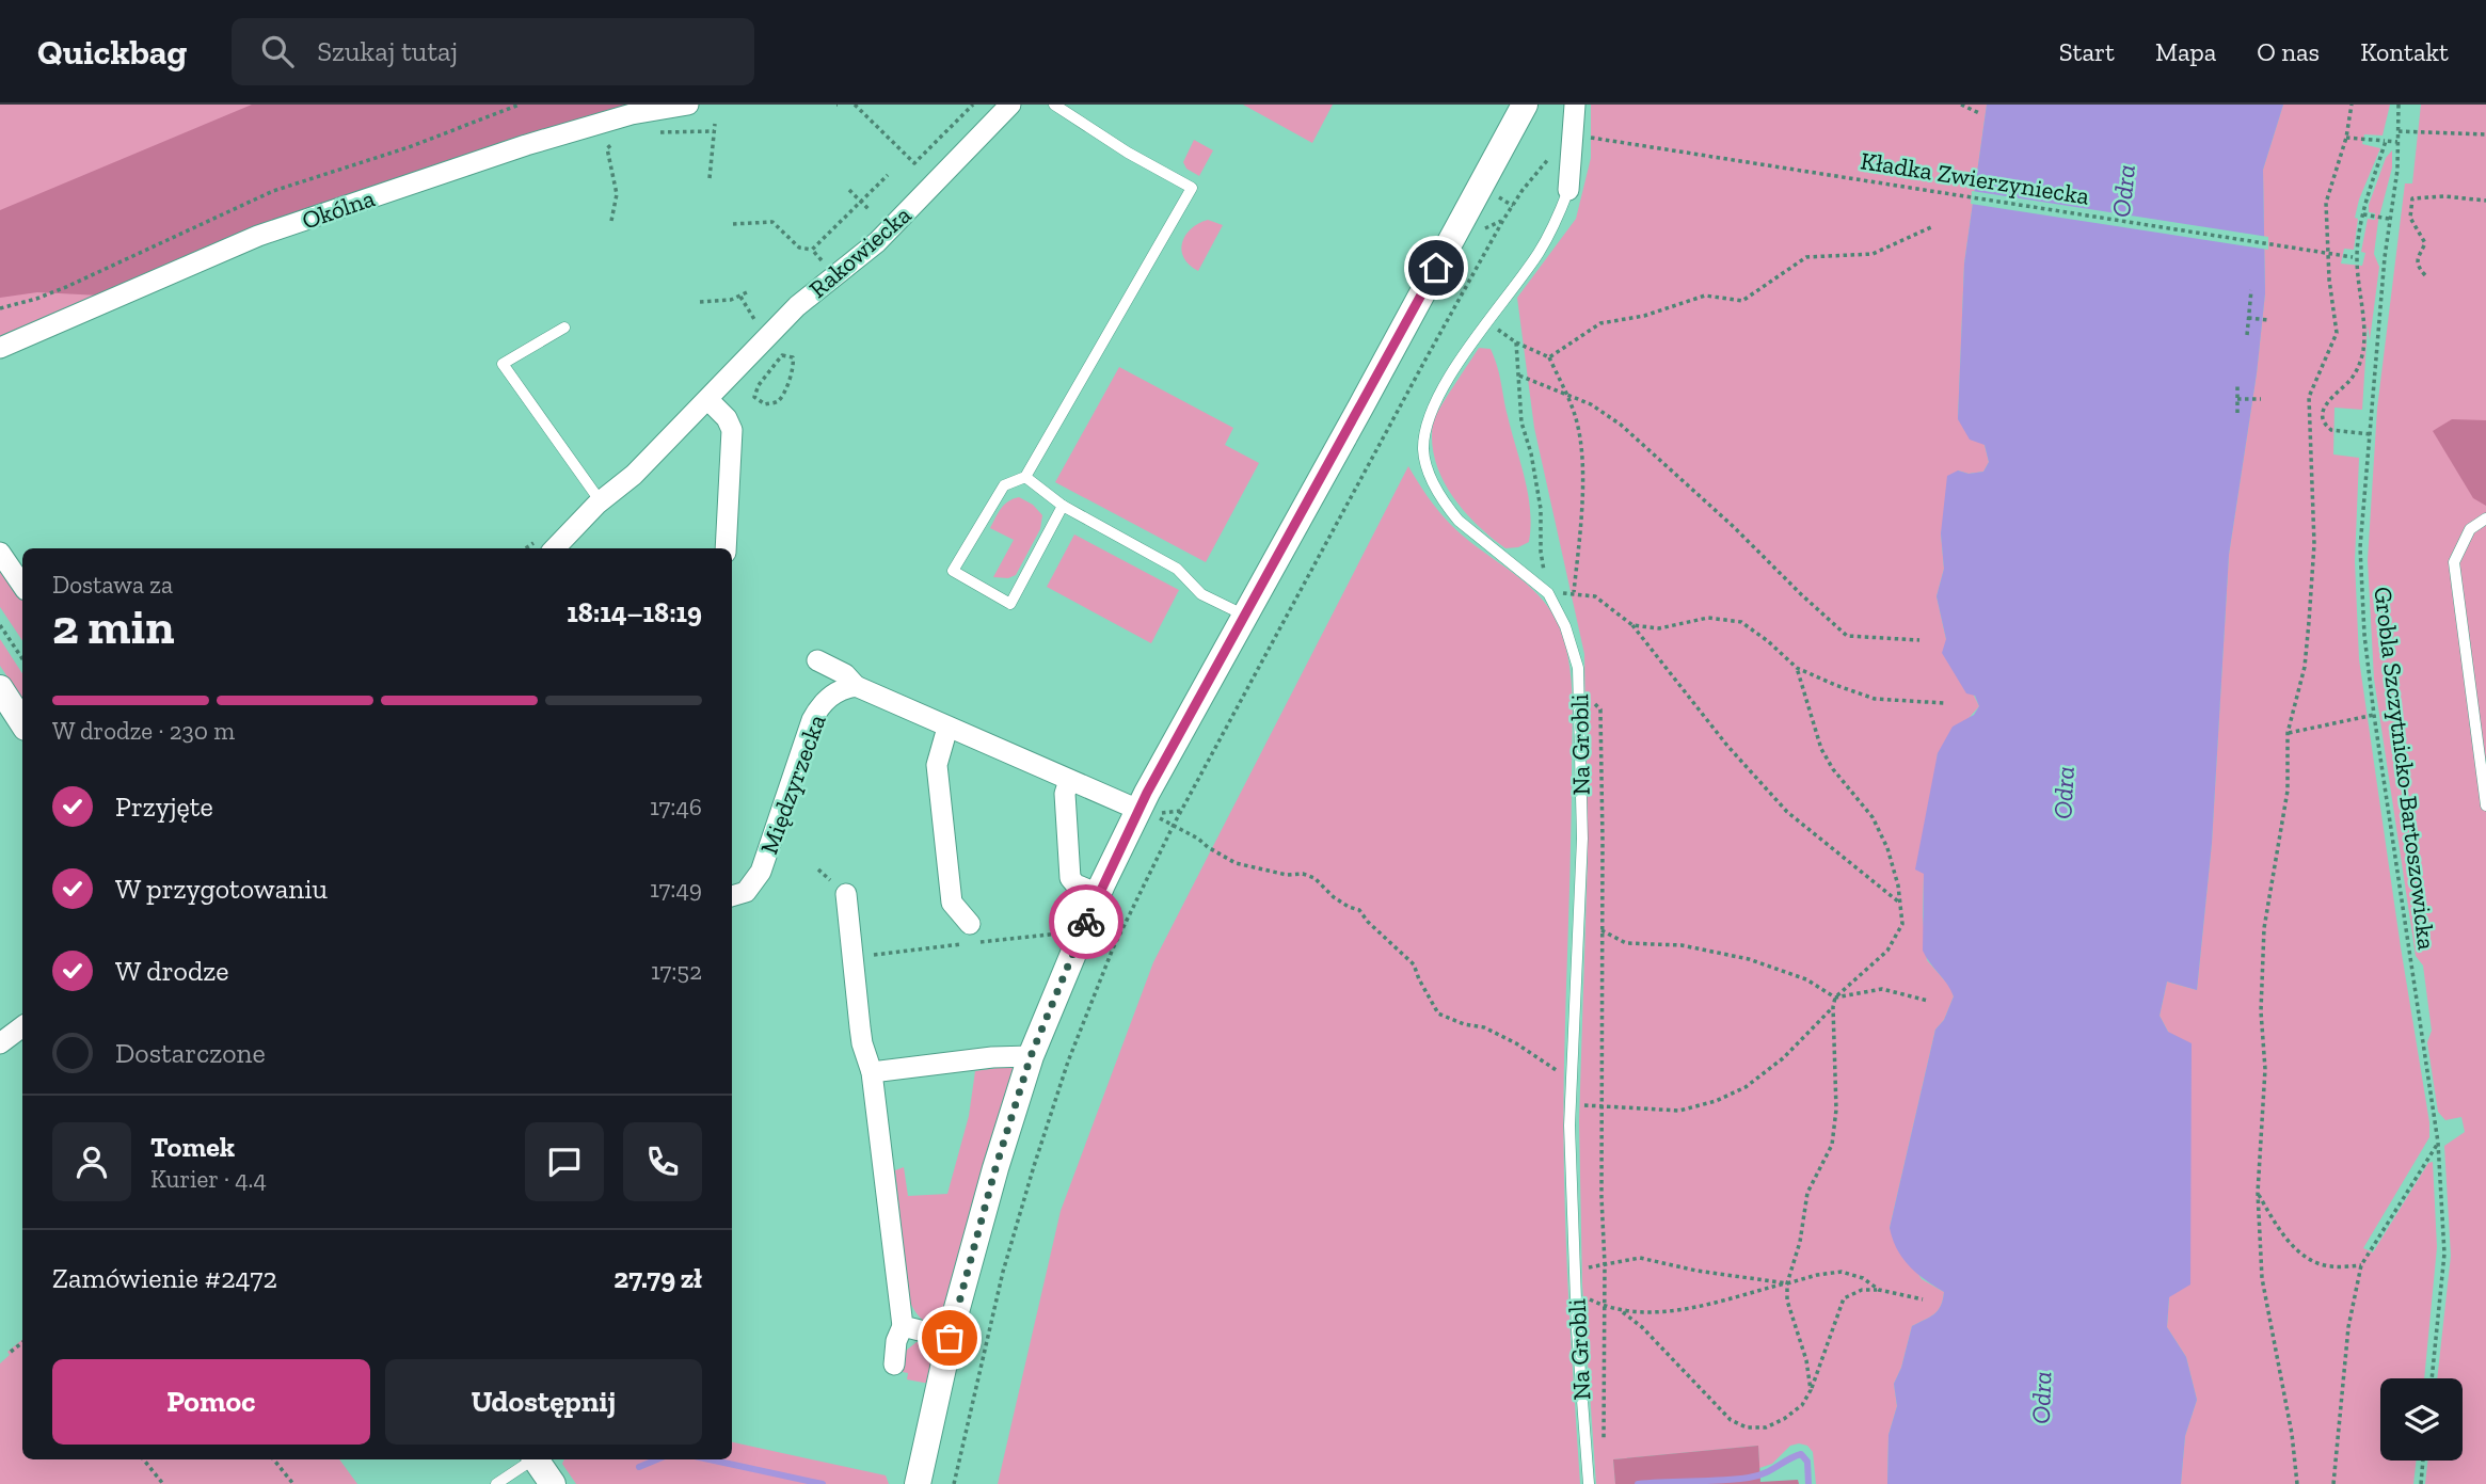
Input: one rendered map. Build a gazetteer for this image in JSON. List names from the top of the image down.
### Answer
{
  "streets": {
    "street": [
      "Okólna",
      "Rakowiecka",
      "Na Grobli",
      "Międzyrzecka"
    ],
    "path": ["Kładka Zwierzyniecka", "Grobla Szczytnicko-Bartoszowicka"]
  },
  "crossings": [
    ["Kładka Zwierzyniecka", "Na Grobli"]
  ],
  "water": ["Odra"],
  "page": {
    "header": "Quickbag",
    "search": "Szukaj tutaj",
    "nav": [
      "Start",
      "Mapa",
      "O nas",
      "Kontakt"
    ],
    "heading": ["2 min", "Dostawa za", "18:14–18:19"],
    "panel": [
      "Tomek",
      "Kurier · 4.4",
      "Zamówienie #2472",
      "27.79 zł"
    ],
    "bar": "W drodze · 230 m",
    "list": [
      ["Przyjęte", "17:46"],
      ["W przygotowaniu", "17:49"],
      ["W drodze", "17:52"],
      "Dostarczone"
    ],
    "buttons": ["Pomoc", "Udostępnij"]
  }
}
